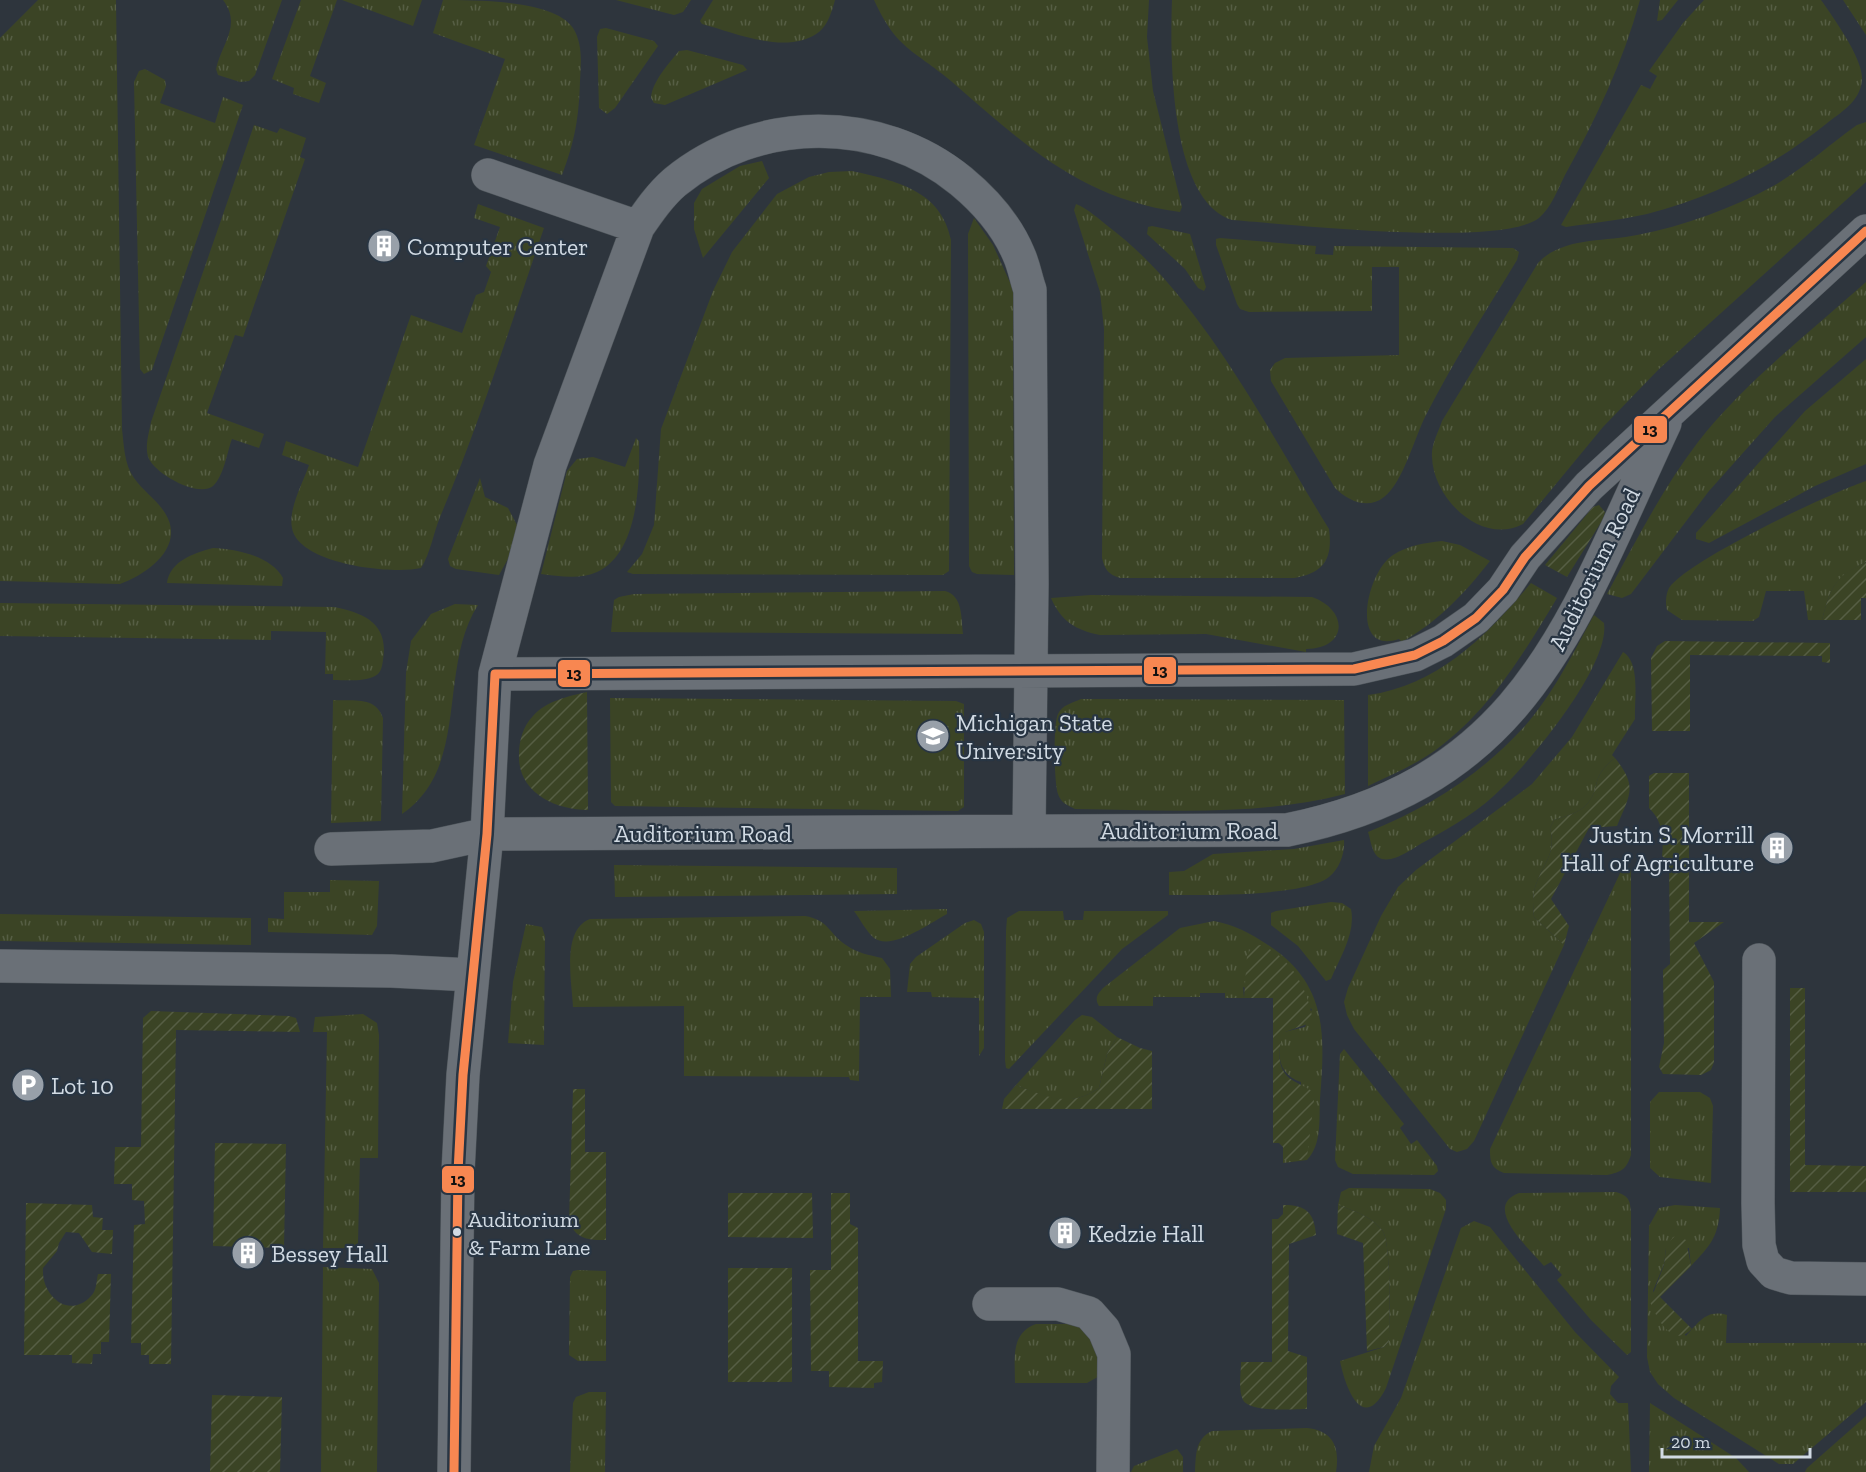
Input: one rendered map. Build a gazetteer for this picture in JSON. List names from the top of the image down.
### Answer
{
  "streets": {
    "street": ["Auditorium Road"]
  },
  "places": {
    "building": [
      "Computer Center",
      "Justin S. Morrill Hall of Agriculture",
      "Kedzie Hall",
      "Bessey Hall"
    ],
    "school or university": ["Michigan State University"],
    "parking": ["Lot 10"],
    "other": ["Auditorium & Farm Lane"]
  },
  "lines": ["transit line 13"],
  "scale_bar": "20 m"
}
